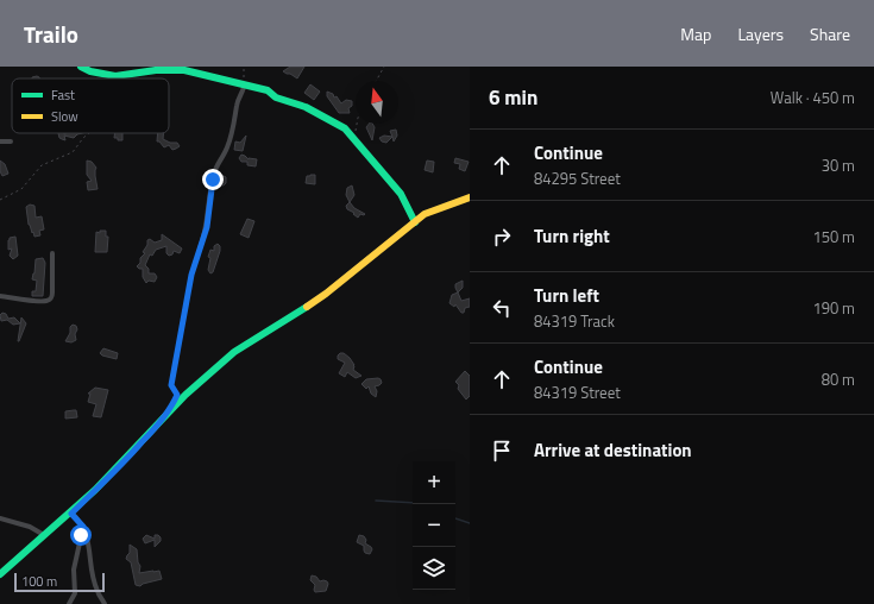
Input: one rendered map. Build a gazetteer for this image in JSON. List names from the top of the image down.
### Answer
{
  "legend": ["Fast", "Slow"],
  "scale_bar": "100 m",
  "north": "top",
  "page": {
    "header": "Trailo",
    "nav": ["Map", "Layers", "Share"],
    "heading": ["6 min", "Walk · 450 m"],
    "list": [
      ["Continue", "84295 Street", "30 m"],
      ["Turn right", "150 m"],
      ["Turn left", "84319 Track", "190 m"],
      ["Continue", "84319 Street", "80 m"],
      "Arrive at destination"
    ],
    "map_buttons": ["+", "−"],
    "scale": "100 m"
  }
}
